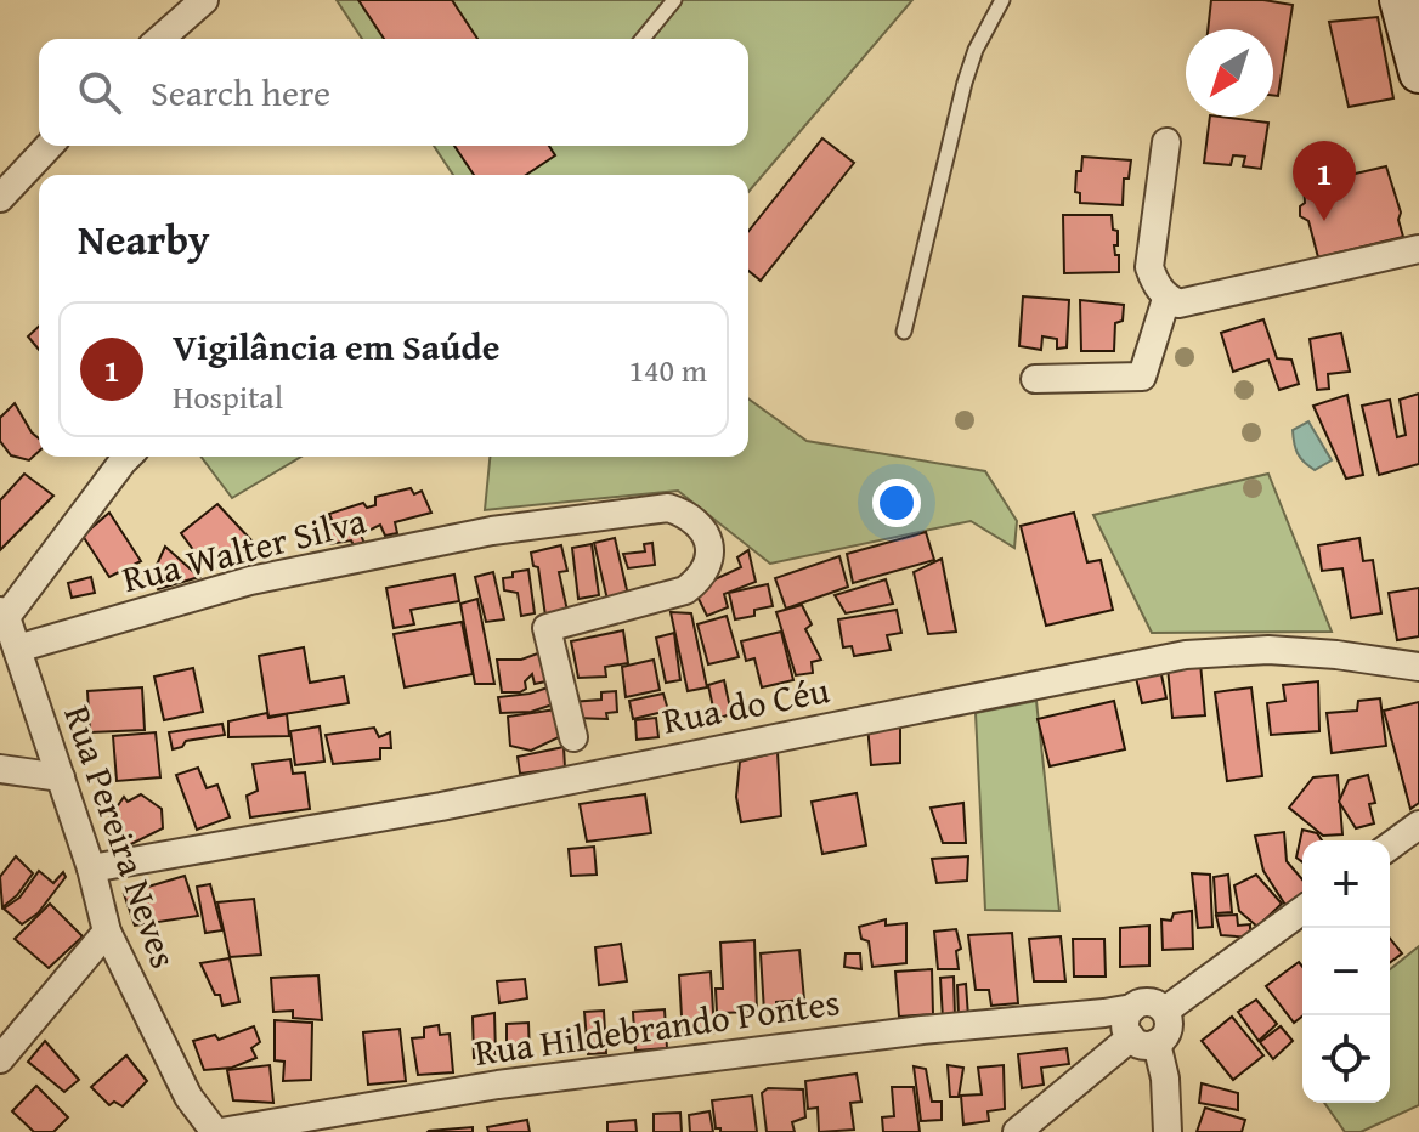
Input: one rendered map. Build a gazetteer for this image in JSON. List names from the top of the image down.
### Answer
{
  "streets": {
    "street": [
      "Rua Walter Silva",
      "Rua do Céu",
      "Rua Pereira Neves",
      "Rua Hildebrando Pontes"
    ]
  },
  "crossings": [
    ["Rua Walter Silva", "Rua Pereira Neves"],
    ["Rua do Céu", "Rua Pereira Neves"],
    ["Rua Pereira Neves", "Rua Hildebrando Pontes"]
  ],
  "north": "bottom left",
  "page": {
    "search": "Search here",
    "pins": "1",
    "heading": "Nearby",
    "list": [
      {
        "mark": "1",
        "name": "Vigilância em Saúde",
        "note": "Hospital",
        "value": "140 m"
      }
    ],
    "map_buttons": ["+", "−"]
  }
}
